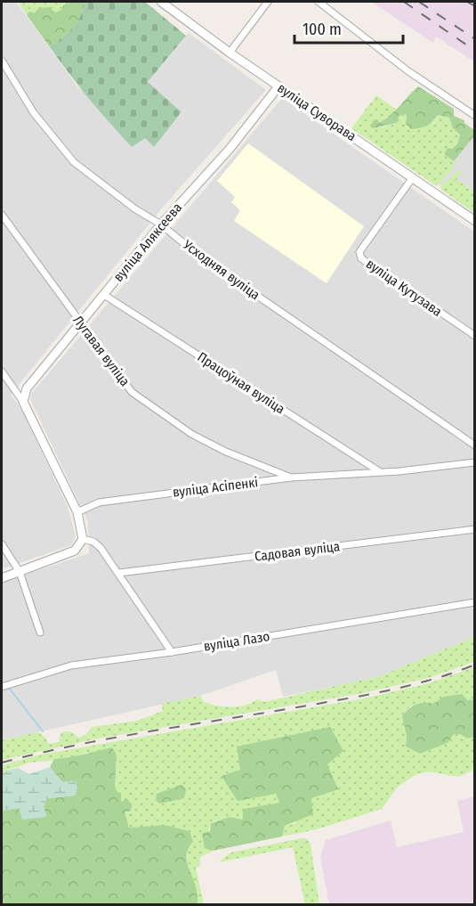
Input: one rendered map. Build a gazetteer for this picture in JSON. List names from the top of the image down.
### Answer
{
  "streets": {
    "street": [
      "вуліца Суворава",
      "вуліца Аляксеева",
      "Усходняя вуліца",
      "вуліца Кутузава",
      "Лугавая вуліца",
      "Працоўная вуліца",
      "вуліца Асіпенкі",
      "Садовая вуліца",
      "вуліца Лазо"
    ]
  },
  "crossings": [
    ["вуліца Суворава", "вуліца Аляксеева"],
    ["вуліца Суворава", "вуліца Кутузава"],
    ["вуліца Аляксеева", "Усходняя вуліца"],
    ["вуліца Аляксеева", "Лугавая вуліца"],
    ["вуліца Аляксеева", "Працоўная вуліца"],
    ["Лугавая вуліца", "вуліца Асіпенкі"],
    ["Працоўная вуліца", "вуліца Асіпенкі"]
  ],
  "scale_bar": "100 m"
}
